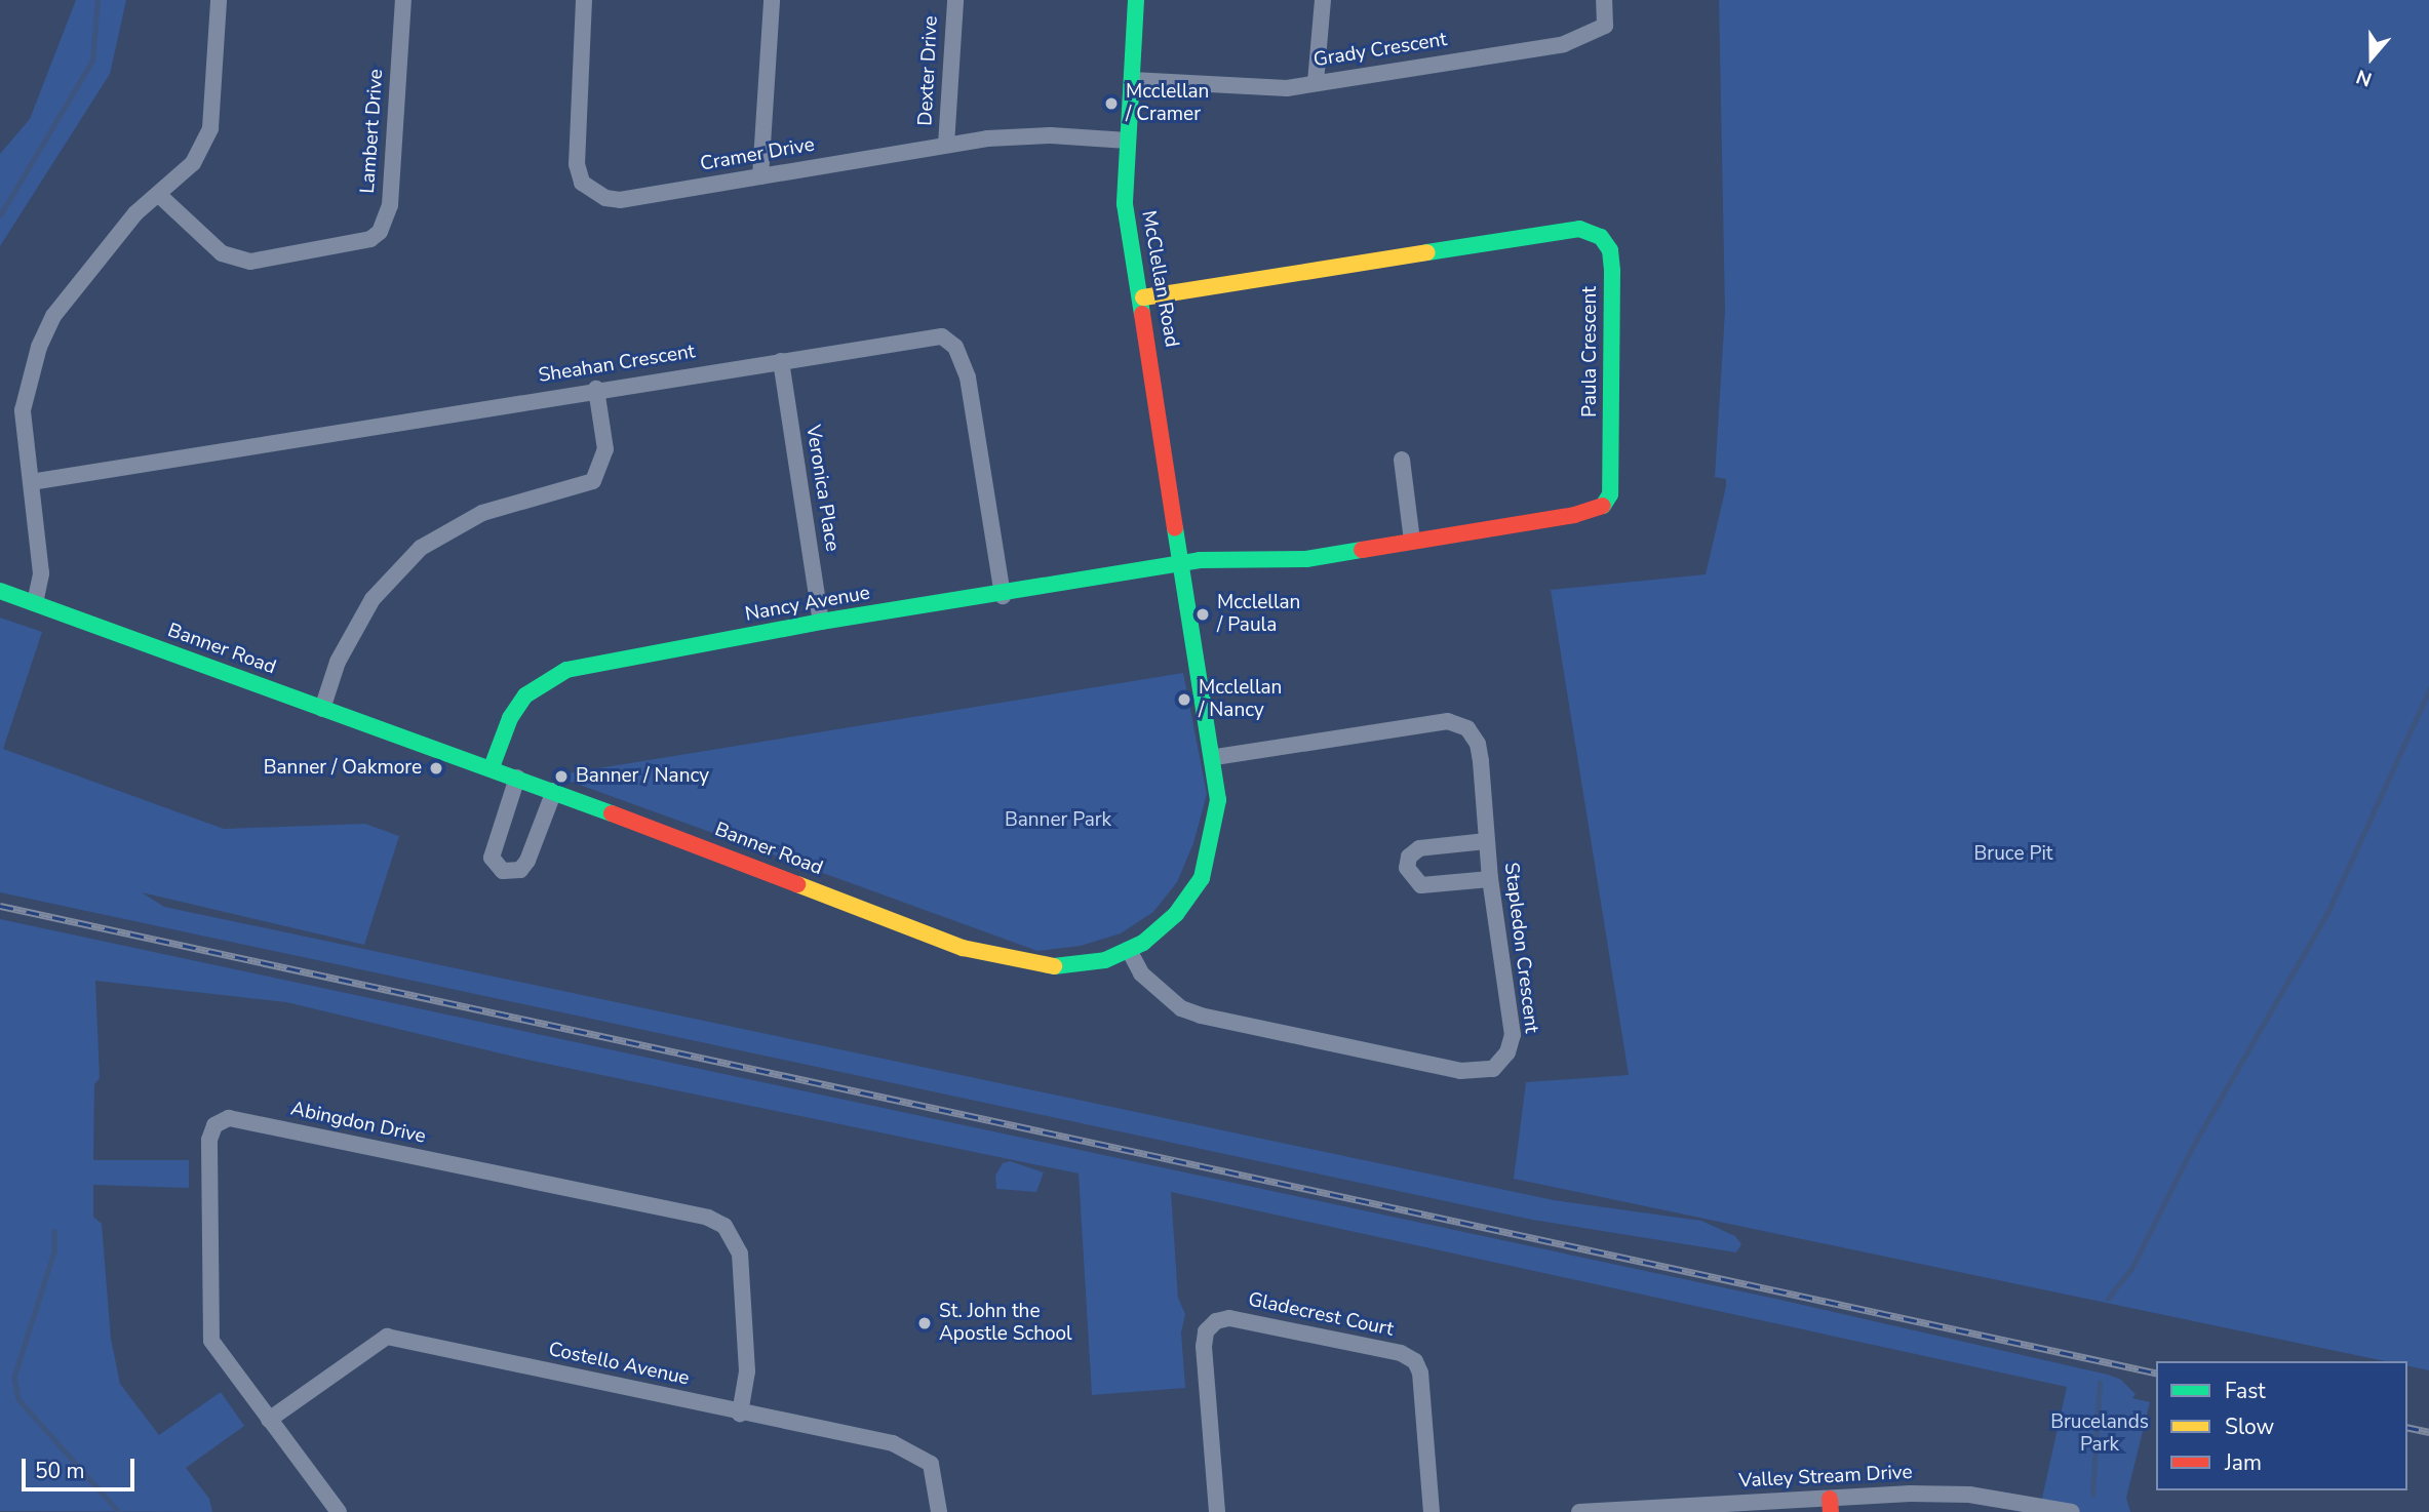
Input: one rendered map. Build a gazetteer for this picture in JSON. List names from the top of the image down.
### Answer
{
  "streets": {
    "street": [
      "Grady Crescent",
      "Dexter Drive",
      "Lambert Drive",
      "Cramer Drive",
      "McClellan Road",
      "Paula Crescent",
      "Sheahan Crescent",
      "Veronica Place",
      "Nancy Avenue",
      "Banner Road",
      "Stapledon Crescent",
      "Abingdon Drive",
      "Gladecrest Court",
      "Costello Avenue",
      "Valley Stream Drive"
    ]
  },
  "crossings": [
    ["Grady Crescent", "McClellan Road"],
    ["Dexter Drive", "Cramer Drive"],
    ["Cramer Drive", "McClellan Road"],
    ["McClellan Road", "Paula Crescent"],
    ["McClellan Road", "Nancy Avenue"],
    ["McClellan Road", "Banner Road"],
    ["Paula Crescent", "Nancy Avenue"],
    ["Paula Crescent", "Banner Road"],
    ["Sheahan Crescent", "Veronica Place"],
    ["Sheahan Crescent", "Nancy Avenue"],
    ["Veronica Place", "Nancy Avenue"],
    ["Nancy Avenue", "Banner Road"],
    ["Banner Road", "Stapledon Crescent"],
    ["Abingdon Drive", "Costello Avenue"]
  ],
  "parks": ["Banner Park", "Bruce Pit", "Brucelands Park"],
  "places": [
    "Mcclellan / Cramer",
    "Mcclellan / Paula",
    "Mcclellan / Nancy",
    "Banner / Oakmore",
    "Banner / Nancy",
    "St. John the Apostle School"
  ],
  "legend": ["Fast", "Slow", "Jam"],
  "scale_bar": "50 m",
  "north": "bottom"
}
